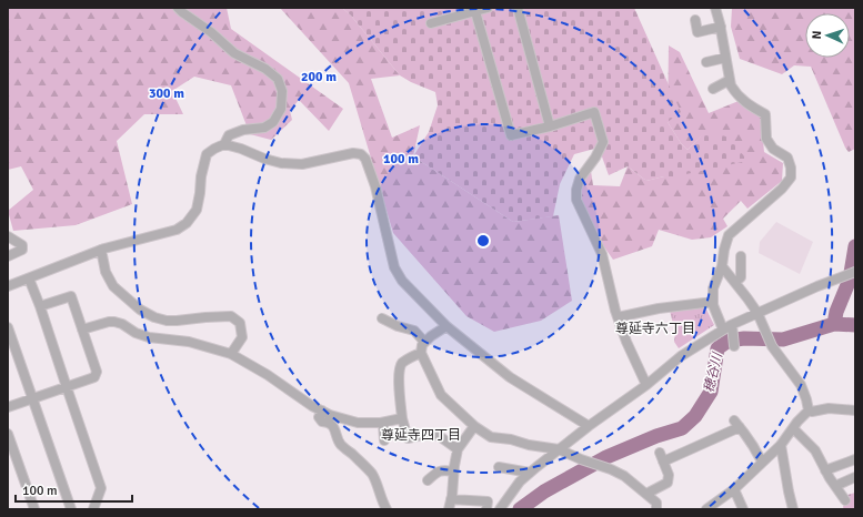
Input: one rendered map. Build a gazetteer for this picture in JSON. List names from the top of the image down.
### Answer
{
  "districts": ["尊延寺六丁目", "尊延寺四丁目"],
  "water": ["穂谷川"],
  "scale_bar": "100 m",
  "north": "left",
  "rings": ["200 m", "300 m", "100 m"]
}
